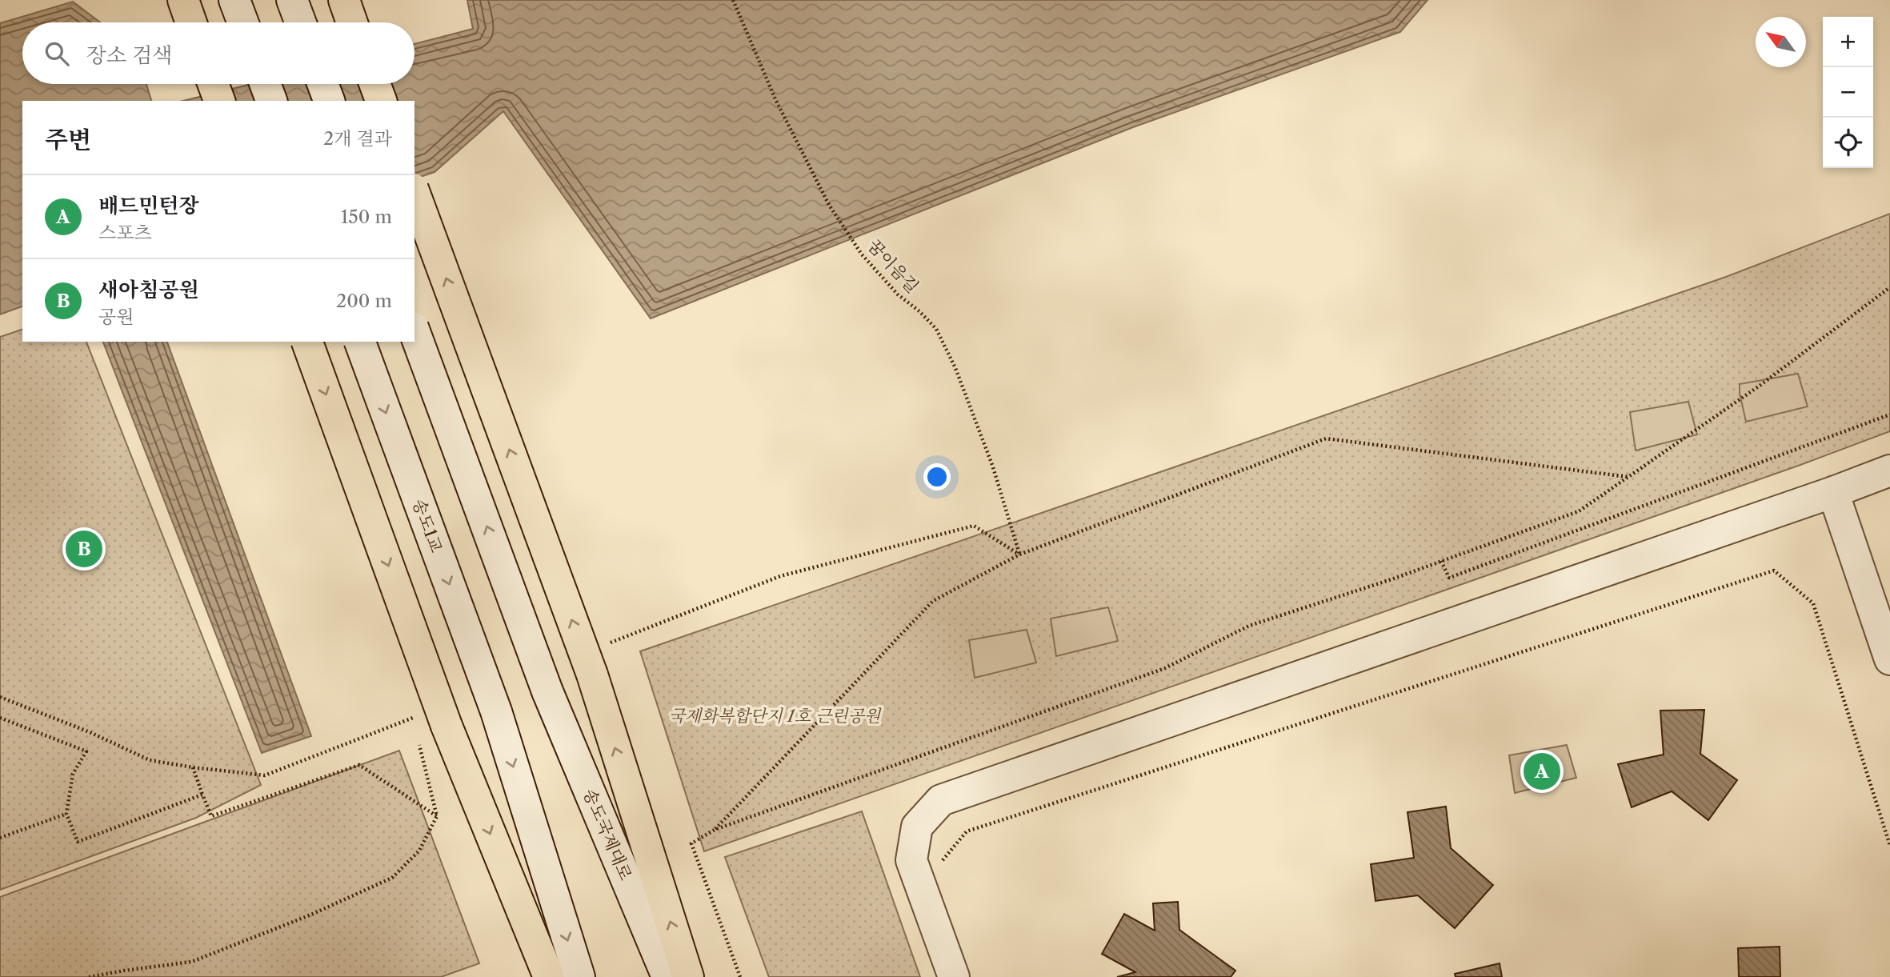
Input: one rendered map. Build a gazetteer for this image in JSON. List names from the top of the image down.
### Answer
{
  "streets": {
    "main road": ["송도1교", "송도국제대로"],
    "path": ["꿈이음길"]
  },
  "parks": ["국제화복합단지 1호 근린공원"],
  "north": "top left",
  "page": {
    "map_buttons": ["+", "−"],
    "search": "장소 검색",
    "heading": ["주변", "2개 결과"],
    "list": [
      {
        "mark": "A",
        "name": "배드민턴장",
        "note": "스포츠",
        "value": "150 m"
      },
      {
        "mark": "B",
        "name": "새아침공원",
        "note": "공원",
        "value": "200 m"
      }
    ],
    "pins": ["B", "A"]
  }
}
